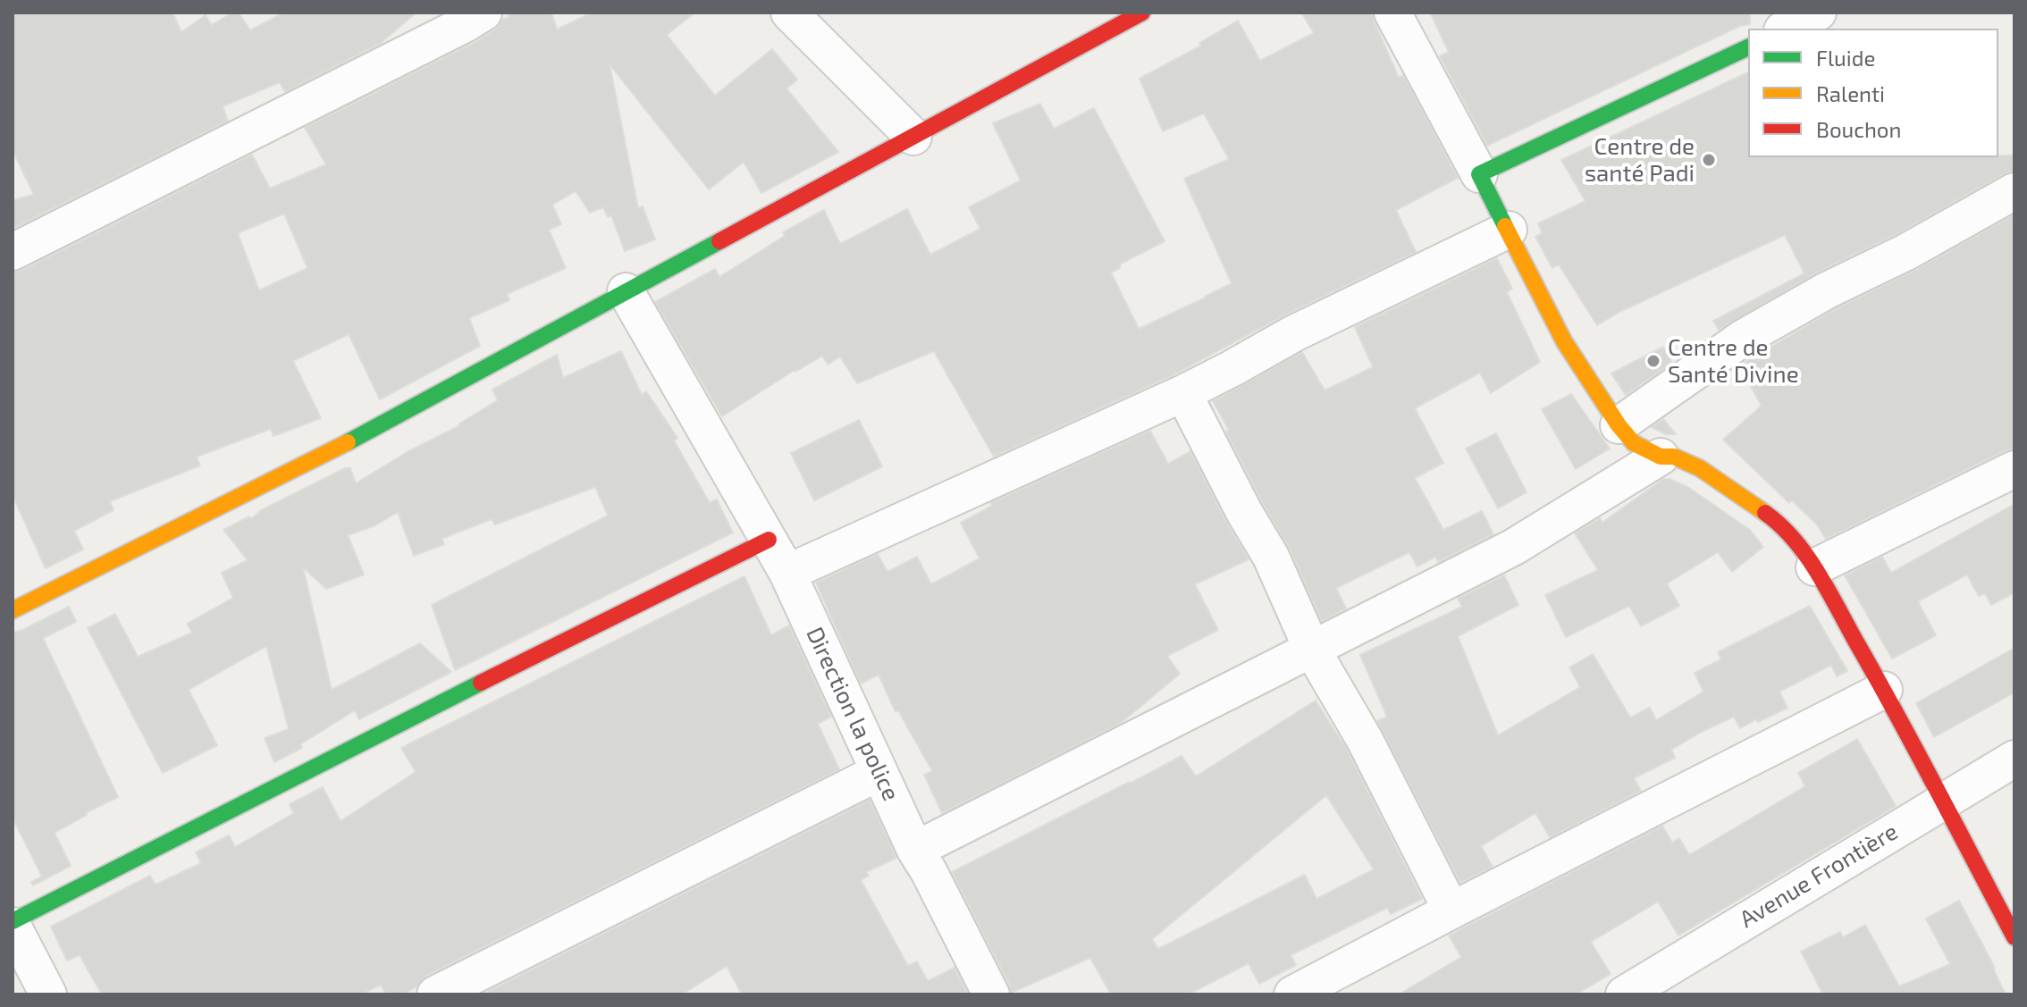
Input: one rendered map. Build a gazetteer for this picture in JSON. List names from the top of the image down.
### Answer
{
  "streets": {
    "street": ["Direction la police", "Avenue Frontière"]
  },
  "places": ["Centre de santé Padi", "Centre de Santé Divine"],
  "legend": ["Fluide", "Ralenti", "Bouchon"]
}
